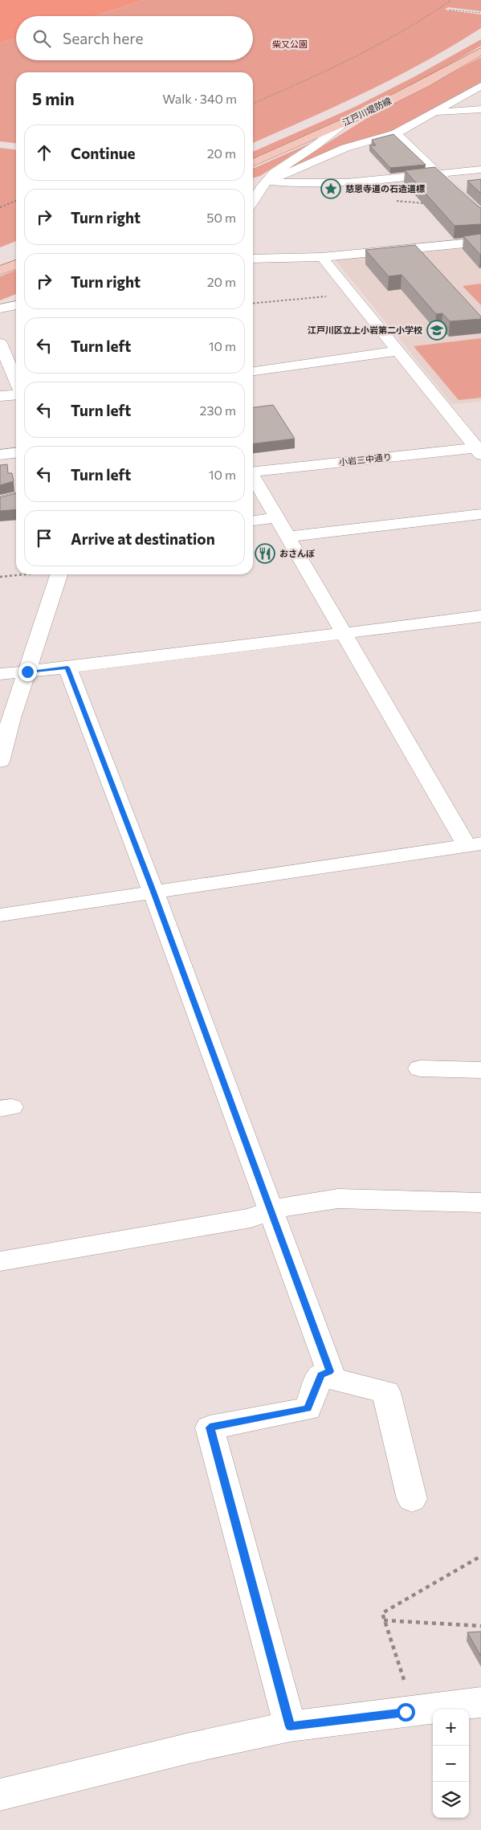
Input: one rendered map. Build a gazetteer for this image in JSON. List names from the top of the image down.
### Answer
{
  "streets": {
    "main road": ["江戸川堤防線"],
    "street": ["小岩三中通り"]
  },
  "parks": ["柴又公園"],
  "places": {
    "place": ["慈恩寺道の石造道標"],
    "school or university": ["江戸川区立上小岩第二小学校"],
    "restaurant": ["おさんぽ"]
  },
  "page": {
    "search": "Search here",
    "heading": ["5 min", "Walk · 340 m"],
    "list": [
      ["Continue", "20 m"],
      ["Turn right", "50 m"],
      ["Turn right", "20 m"],
      ["Turn left", "10 m"],
      ["Turn left", "230 m"],
      ["Turn left", "10 m"],
      "Arrive at destination"
    ],
    "map_buttons": ["+", "−"]
  }
}
